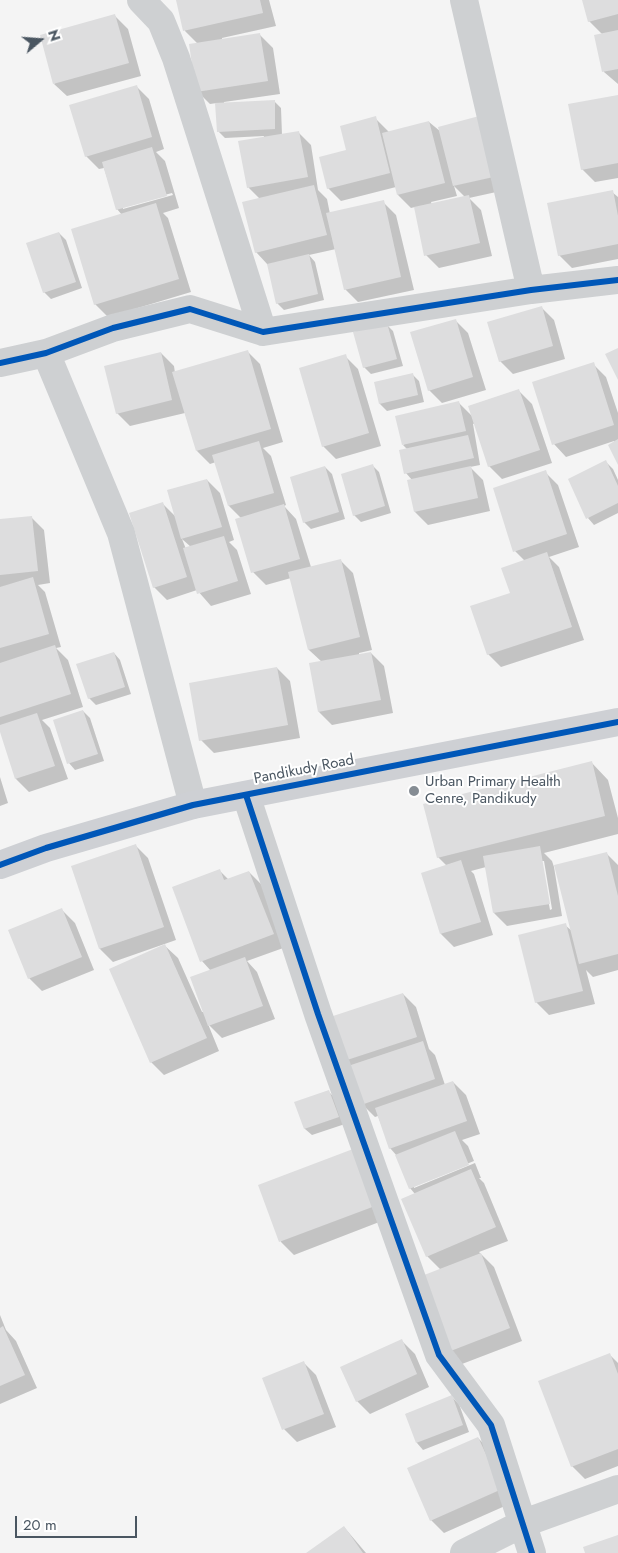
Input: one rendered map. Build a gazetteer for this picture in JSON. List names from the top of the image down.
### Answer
{
  "streets": {
    "street": ["Pandikudy Road"]
  },
  "places": ["Urban Primary Health Cenre, Pandikudy"],
  "scale_bar": "20 m",
  "north": "right"
}
